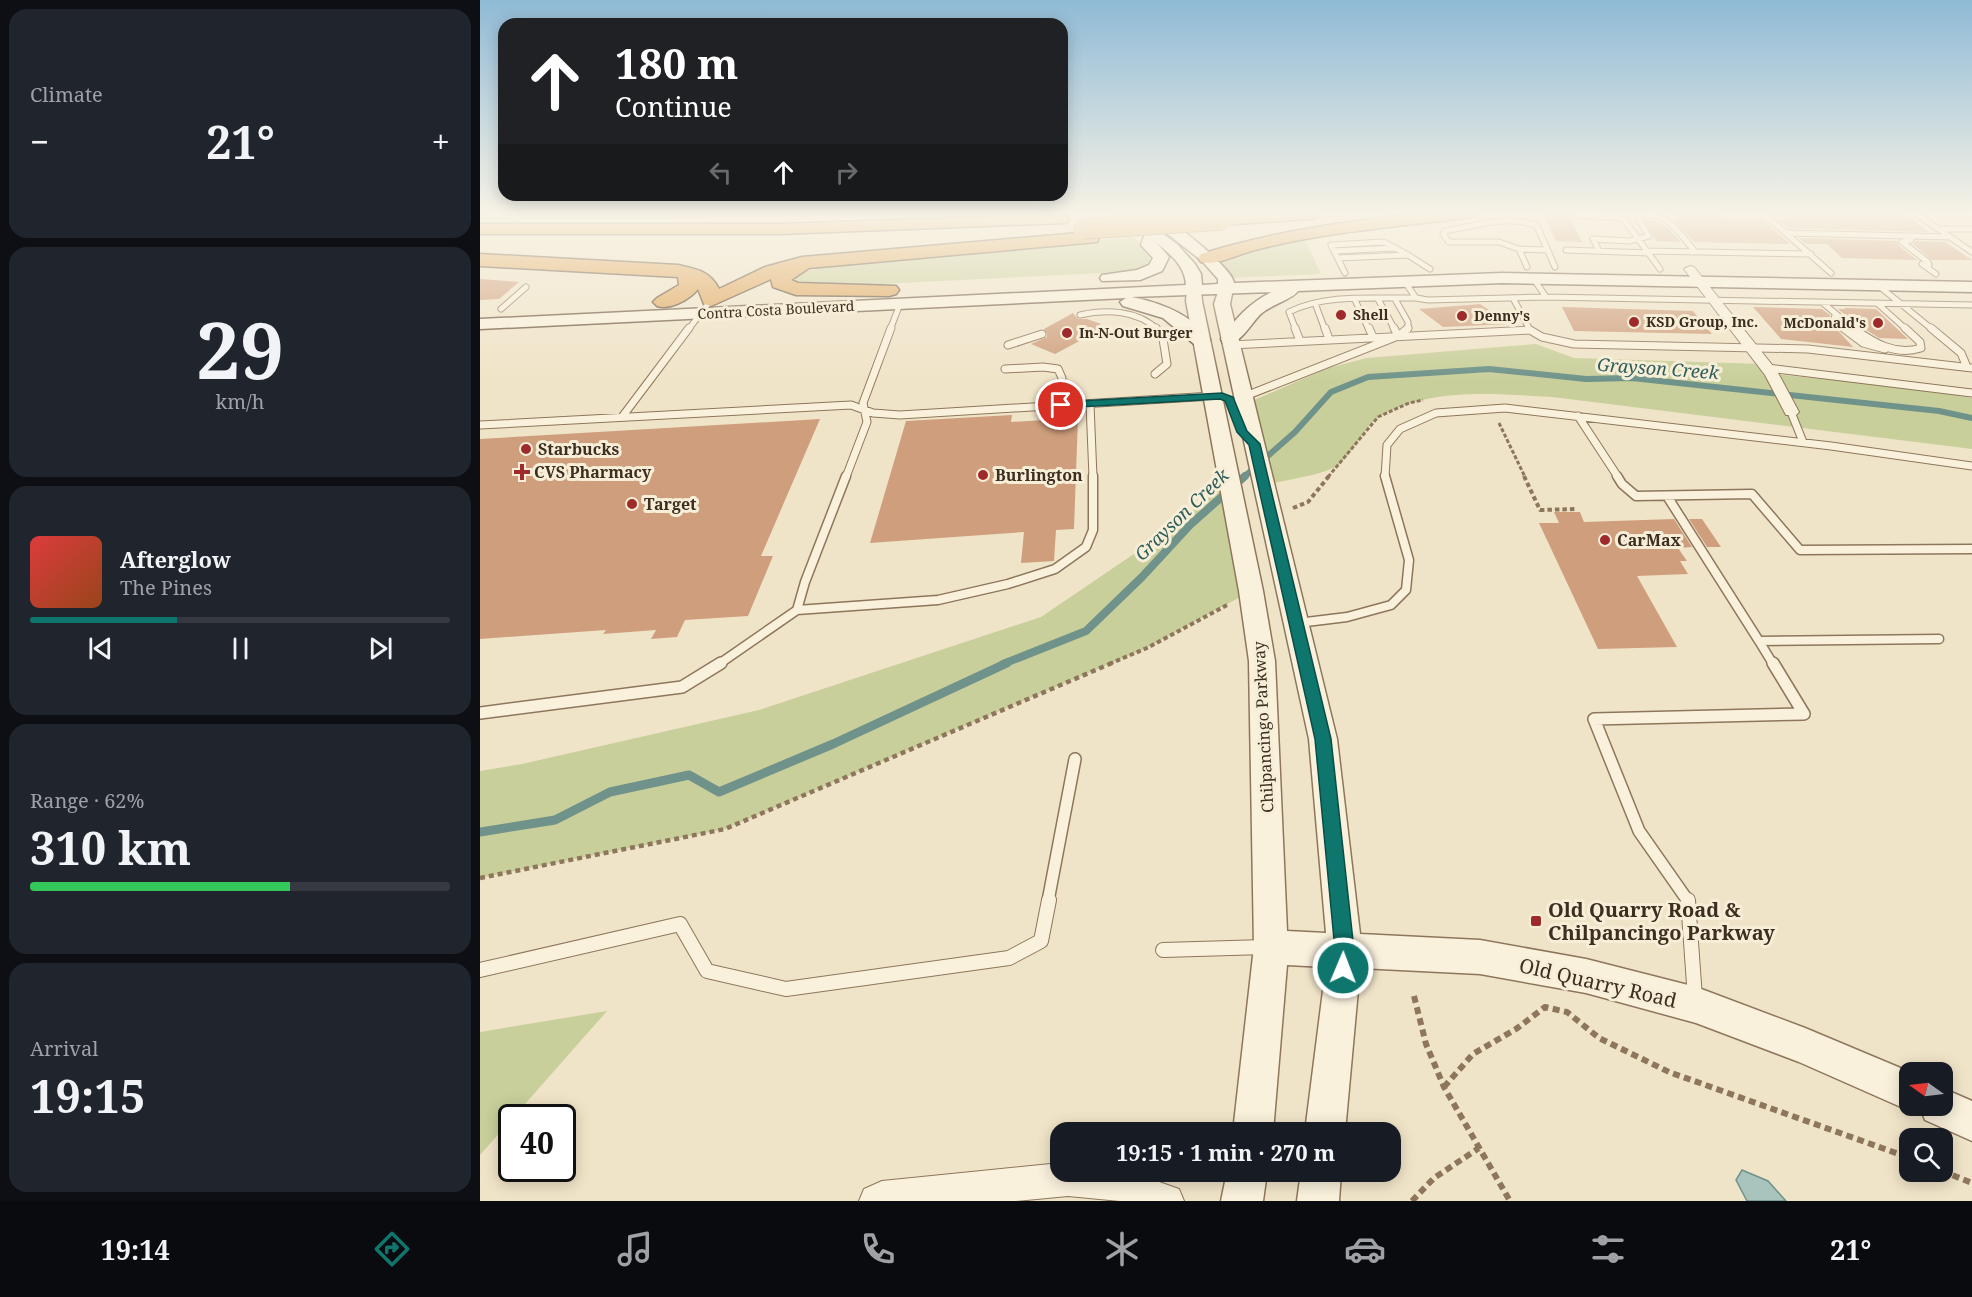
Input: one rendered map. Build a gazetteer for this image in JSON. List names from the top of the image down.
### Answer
{
  "streets": {
    "main road": ["Contra Costa Boulevard"],
    "street": ["Chilpancingo Parkway", "Old Quarry Road"]
  },
  "crossings": [
    ["Contra Costa Boulevard", "Chilpancingo Parkway"],
    ["Chilpancingo Parkway", "Old Quarry Road"]
  ],
  "water": ["Grayson Creek"],
  "places": {
    "other": [
      "Shell",
      "Denny's",
      "KSD Group, Inc.",
      "McDonald's",
      "In-N-Out Burger",
      "Starbucks",
      "Burlington",
      "Target",
      "CarMax"
    ],
    "health": ["CVS Pharmacy"],
    "transit": ["Old Quarry Road & Chilpancingo Parkway"]
  },
  "north": "left",
  "page": {
    "tile": [
      "Climate",
      ["29", "km/h"],
      ["Range · 62%", "310 km"],
      ["Arrival", "19:15"]
    ],
    "turn": ["180 m", "Continue"],
    "heat": ["−", "21°", "+"],
    "song": ["Afterglow", "The Pines"],
    "limit": "40",
    "trip": "19:15 · 1 min · 270 m",
    "tabs": ["19:14", "21°"]
  }
}
